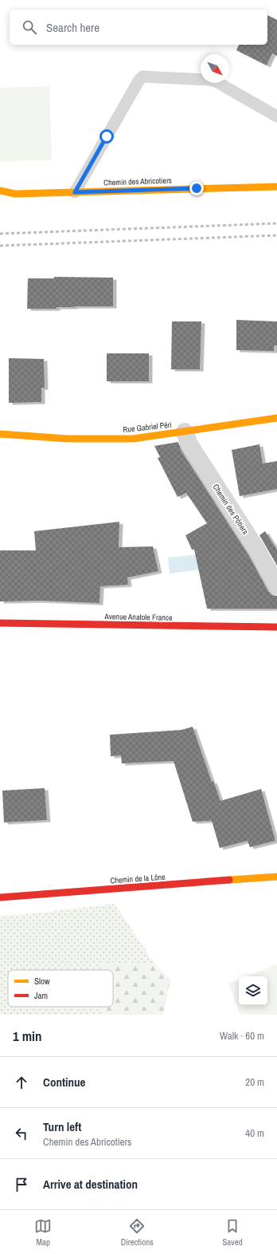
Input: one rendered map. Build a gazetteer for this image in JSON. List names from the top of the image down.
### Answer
{
  "streets": {
    "street": [
      "Chemin des Abricotiers",
      "Rue Gabriel Péri",
      "Chemin des Pôtiers",
      "Avenue Anatole France",
      "Chemin de la Lône"
    ]
  },
  "crossings": [
    ["Rue Gabriel Péri", "Chemin des Pôtiers"]
  ],
  "legend": ["Slow", "Jam"],
  "north": "bottom right",
  "page": {
    "search": "Search here",
    "heading": ["1 min", "Walk · 60 m"],
    "list": [
      ["Continue", "20 m"],
      ["Turn left", "Chemin des Abricotiers", "40 m"],
      "Arrive at destination"
    ],
    "nav": ["Map", "Directions", "Saved"]
  }
}
